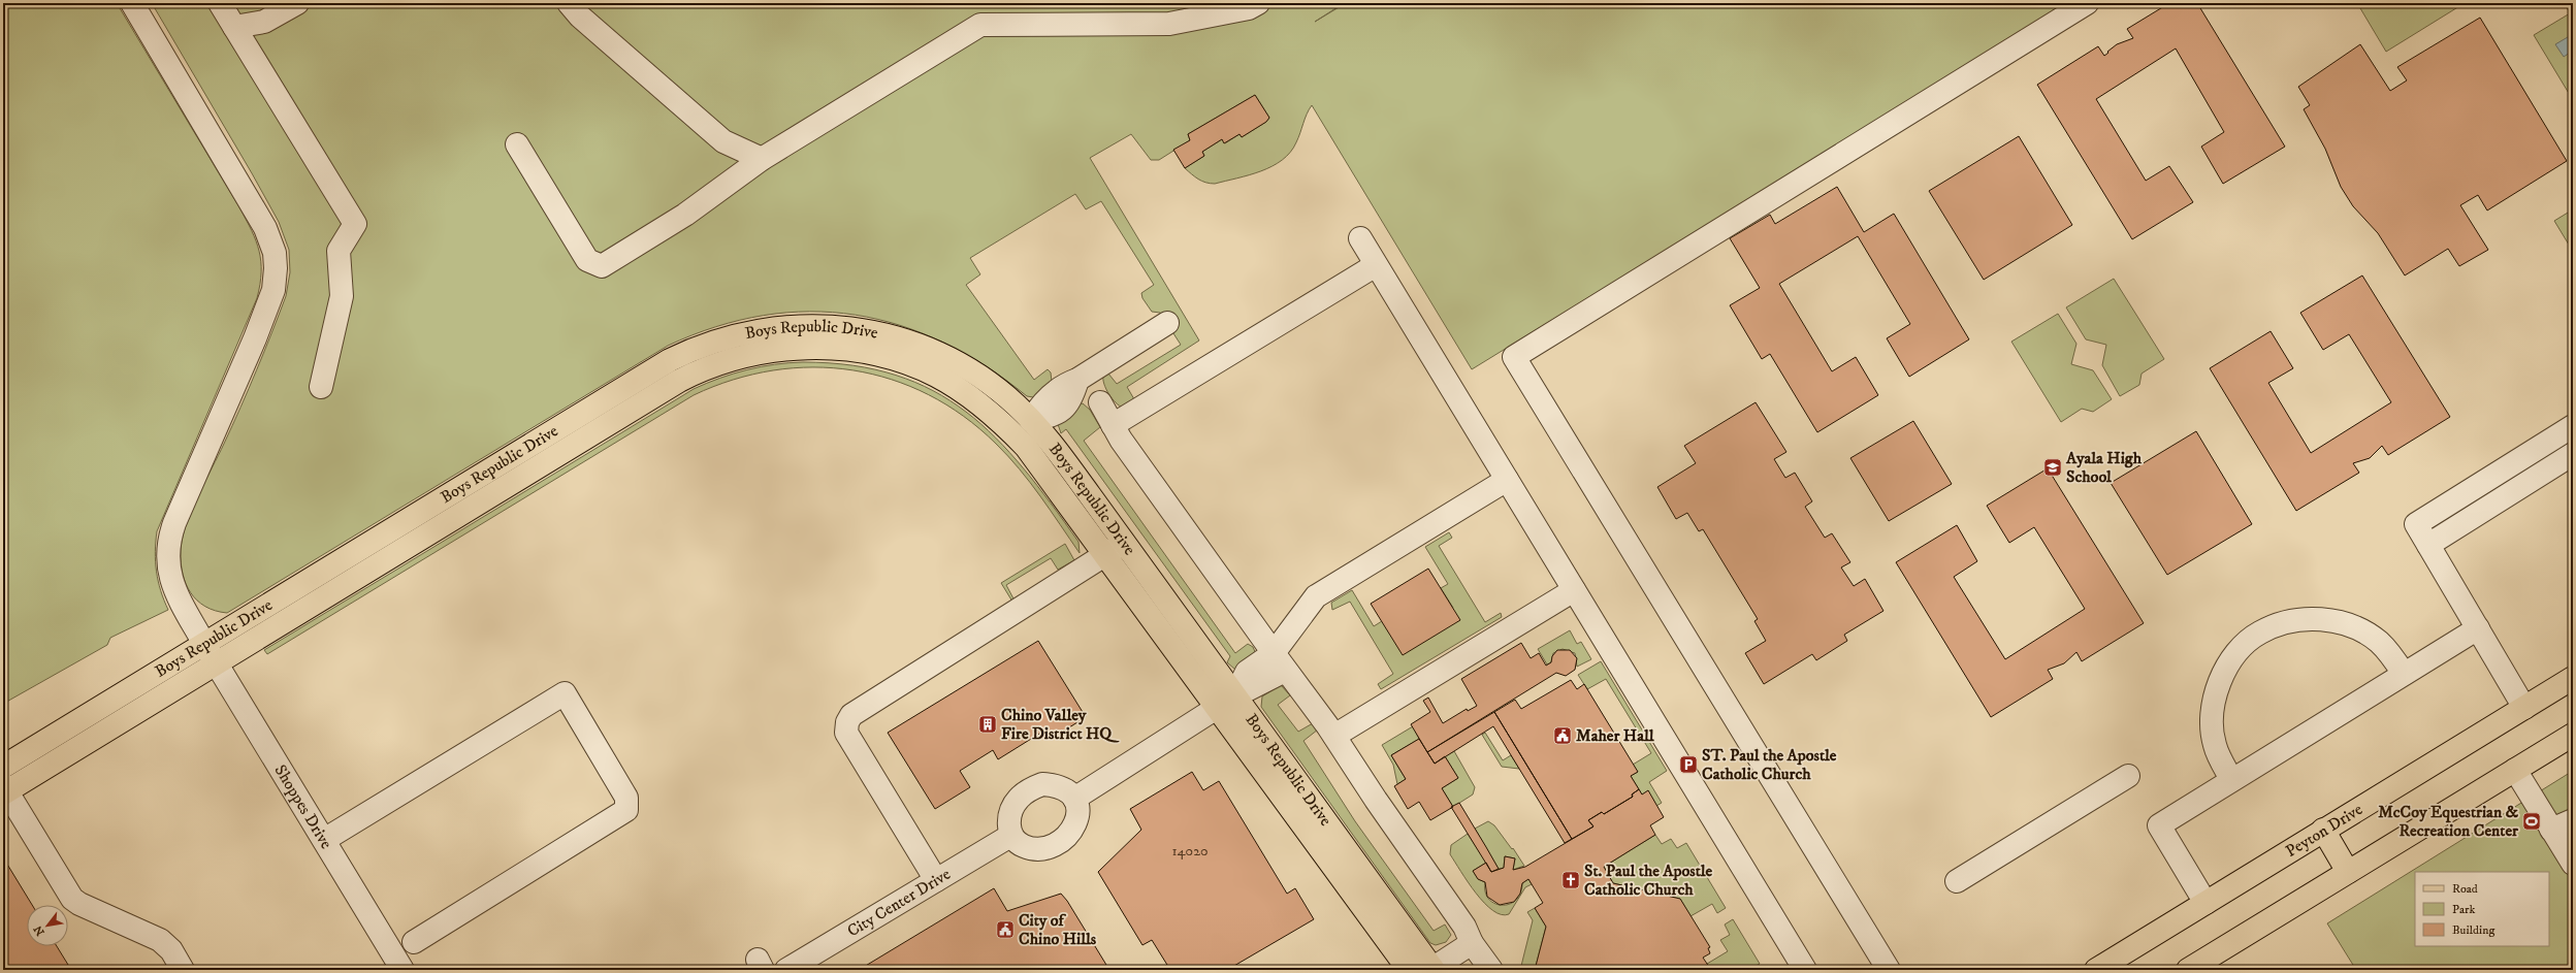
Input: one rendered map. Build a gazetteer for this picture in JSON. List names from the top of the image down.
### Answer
{
  "streets": {
    "main road": ["Boys Republic Drive", "Peyton Drive"],
    "street": ["Shoppes Drive", "City Center Drive"]
  },
  "crossings": [
    ["Boys Republic Drive", "Shoppes Drive"]
  ],
  "places": {
    "school or university": ["Ayala High School"],
    "building": ["Chino Valley Fire District HQ"],
    "public building": ["Maher Hall", "City of Chino Hills"],
    "parking": ["ST. Paul the Apostle Catholic Church"],
    "sports": ["McCoy Equestrian & Recreation Center"],
    "church": ["St. Paul the Apostle Catholic Church"]
  },
  "house_numbers": ["14020"],
  "legend": ["Road", "Park", "Building"],
  "north": "bottom left"
}
